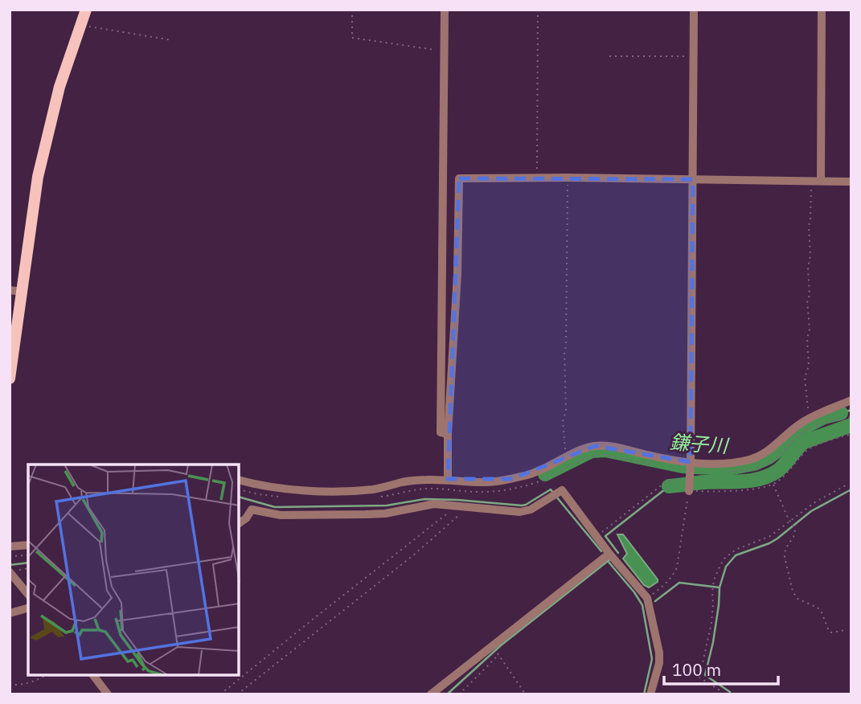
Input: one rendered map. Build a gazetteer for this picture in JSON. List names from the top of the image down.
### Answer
{
  "water": ["鎌子川"],
  "scale_bar": "100 m"
}
